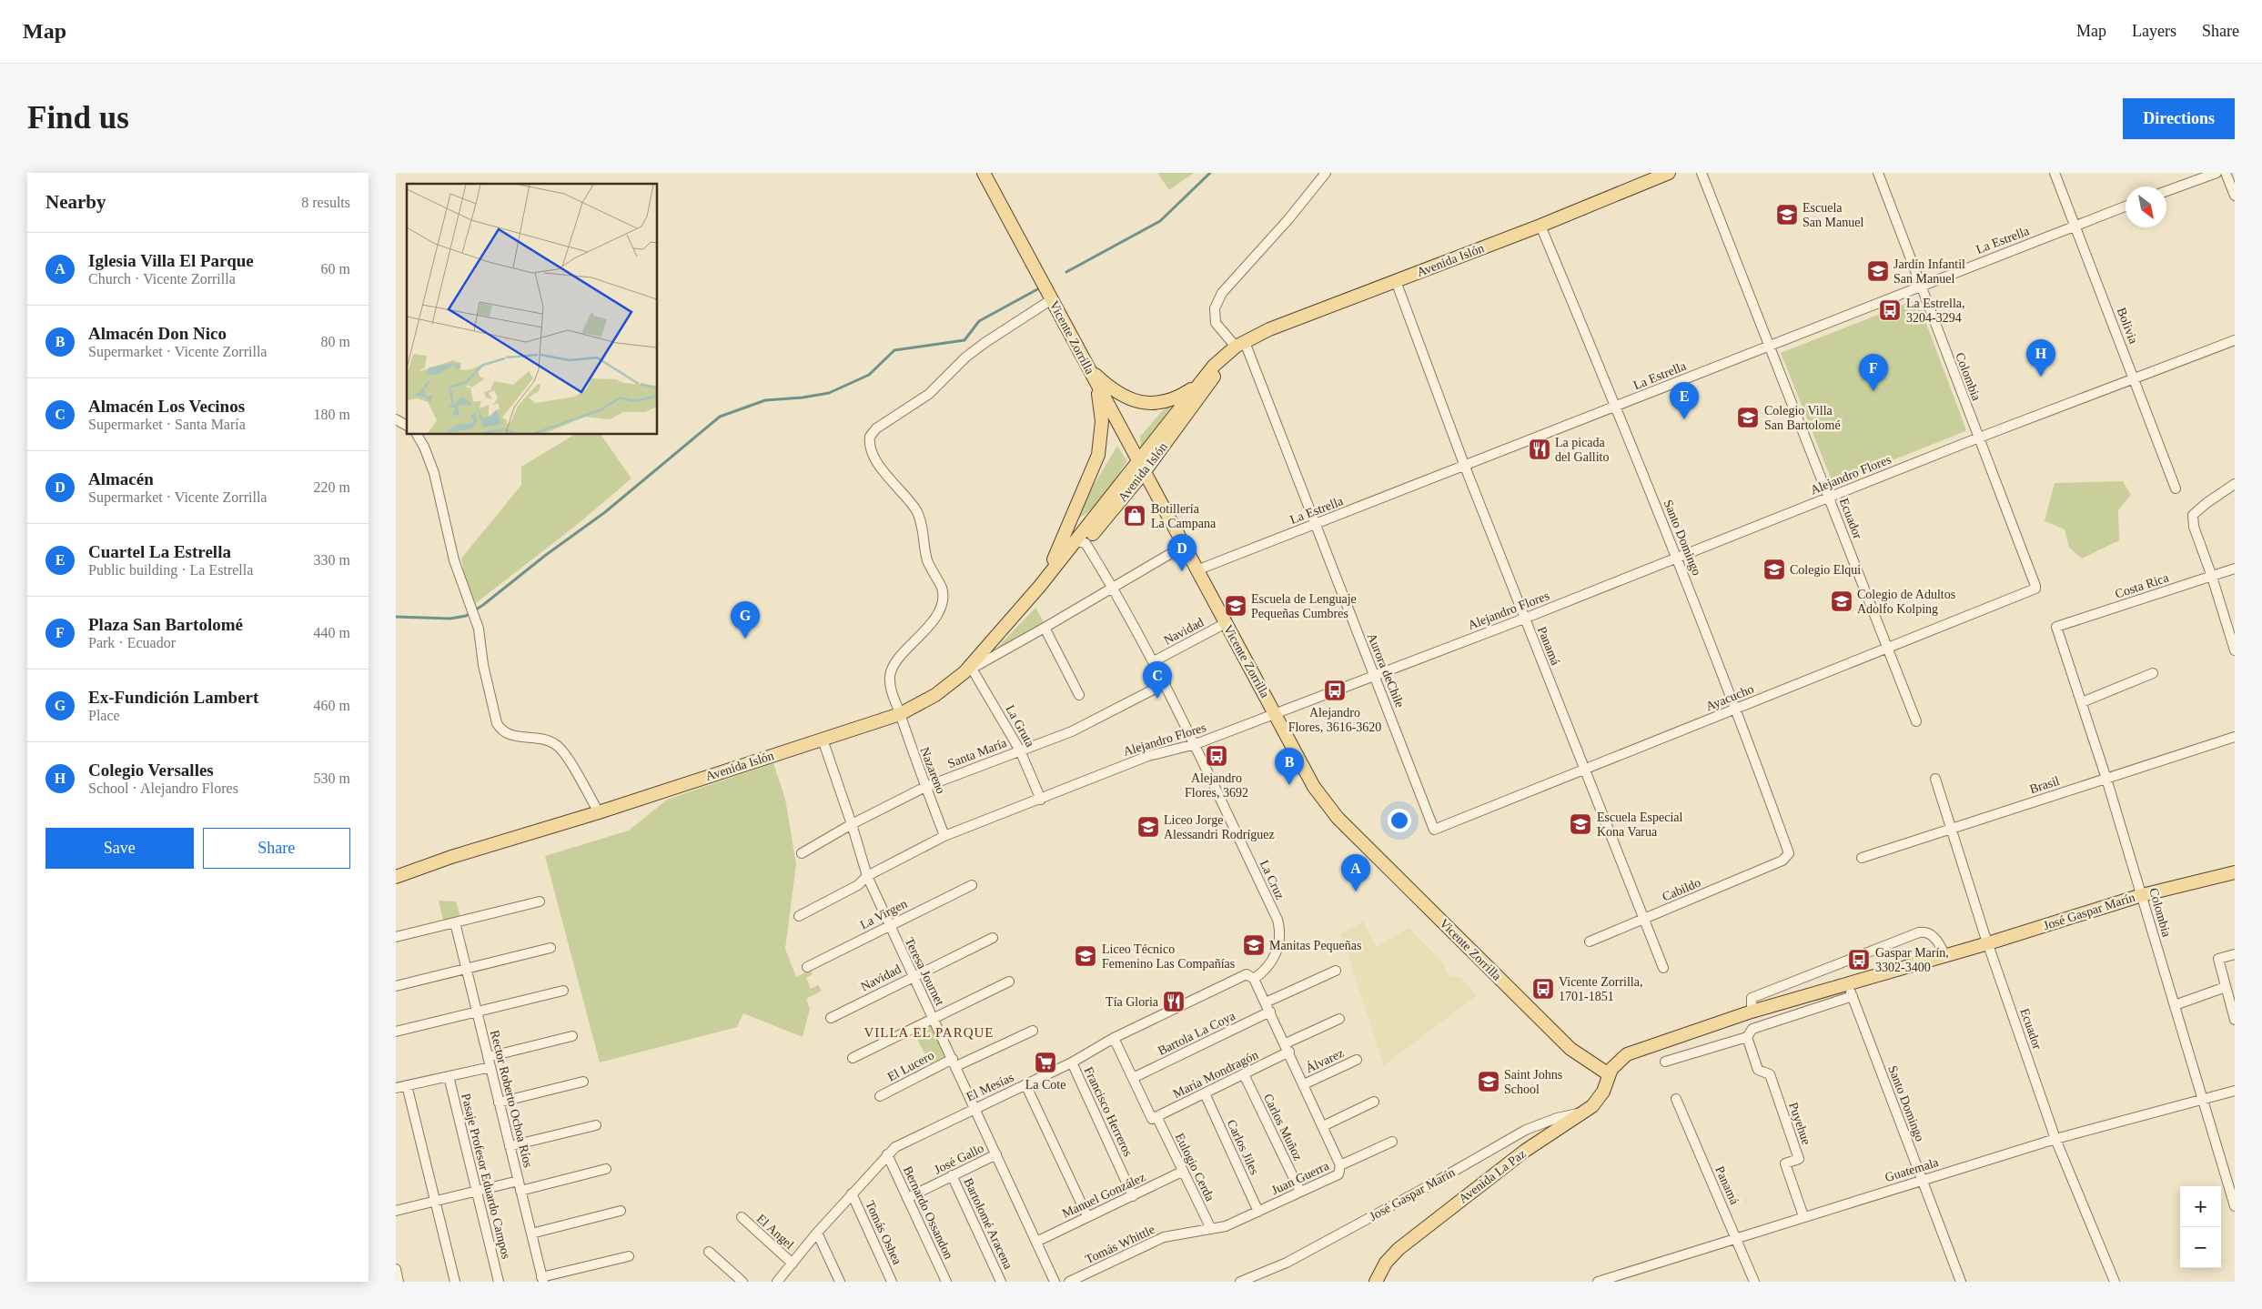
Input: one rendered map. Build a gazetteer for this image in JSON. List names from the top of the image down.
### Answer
{
  "streets": {
    "main road": [
      "Avenida Islón",
      "Vicente Zorrilla",
      "José Gaspar Marín",
      "Avenida La Paz"
    ],
    "street": [
      "La Estrella",
      "Bolivia",
      "Colombia",
      "Alejandro Flores",
      "Ecuador",
      "Santo Domingo",
      "Costa Rica",
      "Navidad",
      "Panamá",
      "Aurora deChile",
      "Ayacucho",
      "La Gruta",
      "Santa María",
      "Nazareno",
      "Brasil",
      "La Cruz",
      "Cabildo",
      "La Virgen",
      "Teresa Journet",
      "Bartola La Coya",
      "Álvarez",
      "El Lucero",
      "María Mondragón",
      "El Mesías",
      "Rector Roberto Ochoa Ríos",
      "Francisco Herreros",
      "Puyehue",
      "Carlos Muñoz",
      "Carlos Jiles",
      "José Gallo",
      "Eulogio Cerda",
      "Guatemala",
      "Pasaje Profesor Eduardo Campos",
      "Juan Guerra",
      "Manuel González",
      "Bernardo Ossandon",
      "Bartolomé Aracena",
      "El Angel",
      "Tomás Oshea",
      "Tomás Whittle"
    ]
  },
  "crossings": [
    ["La Estrella", "Bolivia"],
    ["La Estrella", "Vicente Zorrilla"],
    ["La Estrella", "Colombia"],
    ["La Estrella", "Ecuador"],
    ["La Estrella", "Santo Domingo"],
    ["La Estrella", "Panamá"],
    ["La Estrella", "Aurora deChile"],
    ["Avenida Islón", "Vicente Zorrilla"],
    ["Avenida Islón", "Santo Domingo"],
    ["Avenida Islón", "Panamá"],
    ["Avenida Islón", "Aurora deChile"],
    ["Avenida Islón", "La Gruta"],
    ["Avenida Islón", "Nazareno"],
    ["Avenida Islón", "La Cruz"],
    ["Avenida Islón", "Teresa Journet"],
    ["Bolivia", "Alejandro Flores"],
    ["Vicente Zorrilla", "Alejandro Flores"],
    ["Vicente Zorrilla", "Navidad"],
    ["Vicente Zorrilla", "Nazareno"],
    ["Vicente Zorrilla", "José Gaspar Marín"],
    ["Vicente Zorrilla", "Avenida La Paz"],
    ["Colombia", "Alejandro Flores"],
    ["Colombia", "Costa Rica"],
    ["Colombia", "Ayacucho"],
    ["Colombia", "Brasil"],
    ["Colombia", "José Gaspar Marín"],
    ["Colombia", "Guatemala"],
    ["Alejandro Flores", "Ecuador"],
    ["Alejandro Flores", "Santo Domingo"],
    ["Alejandro Flores", "Panamá"],
    ["Alejandro Flores", "Aurora deChile"],
    ["Alejandro Flores", "La Gruta"],
    ["Alejandro Flores", "Nazareno"],
    ["Alejandro Flores", "La Cruz"],
    ["Alejandro Flores", "Teresa Journet"],
    ["Ecuador", "Ayacucho"],
    ["Ecuador", "Brasil"],
    ["Ecuador", "José Gaspar Marín"],
    ["Ecuador", "Guatemala"],
    ["Santo Domingo", "Ayacucho"],
    ["Santo Domingo", "Cabildo"],
    ["Santo Domingo", "José Gaspar Marín"],
    ["Santo Domingo", "Guatemala"],
    ["Navidad", "La Cruz"],
    ["Navidad", "Teresa Journet"],
    ["Panamá", "Ayacucho"],
    ["Panamá", "Cabildo"],
    ["Panamá", "Guatemala"],
    ["Aurora deChile", "Ayacucho"],
    ["La Gruta", "Santa María"],
    ["Santa María", "Nazareno"],
    ["Santa María", "La Cruz"],
    ["Santa María", "Teresa Journet"],
    ["La Cruz", "El Mesías"],
    ["José Gaspar Marín", "Avenida La Paz"],
    ["La Virgen", "Teresa Journet"],
    ["Teresa Journet", "El Lucero"],
    ["Teresa Journet", "El Mesías"],
    ["Teresa Journet", "José Gallo"],
    ["Teresa Journet", "Manuel González"],
    ["Bartola La Coya", "Eulogio Cerda"],
    ["María Mondragón", "Carlos Muñoz"],
    ["María Mondragón", "Carlos Jiles"],
    ["María Mondragón", "Eulogio Cerda"],
    ["El Mesías", "Francisco Herreros"],
    ["El Mesías", "Eulogio Cerda"],
    ["El Mesías", "Bernardo Ossandon"],
    ["El Mesías", "El Angel"],
    ["El Mesías", "Tomás Oshea"],
    ["Francisco Herreros", "Manuel González"],
    ["Puyehue", "Guatemala"],
    ["Carlos Muñoz", "Juan Guerra"],
    ["Carlos Jiles", "Juan Guerra"],
    ["José Gallo", "Bernardo Ossandon"],
    ["José Gallo", "Bartolomé Aracena"],
    ["Eulogio Cerda", "Juan Guerra"],
    ["Eulogio Cerda", "Manuel González"],
    ["Eulogio Cerda", "Tomás Whittle"],
    ["Juan Guerra", "Tomás Whittle"]
  ],
  "districts": ["VILLA EL PARQUE"],
  "places": {
    "school or university": [
      "Escuela San Manuel",
      "Jardín Infantil San Manuel",
      "Colegio Villa San Bartolomé",
      "Colegio Elqui",
      "Colegio de Adultos Adolfo Kolping",
      "Escuela de Lenguaje Pequeñas Cumbres",
      "Escuela Especial Kona Varua",
      "Liceo Jorge Alessandri Rodríguez",
      "Manitas Pequeñas",
      "Liceo Técnico Femenino Las Compañías",
      "Saint Johns School"
    ],
    "bus stop": [
      "La Estrella, 3204-3294",
      "Alejandro Flores, 3616-3620",
      "Alejandro Flores, 3692",
      "Gaspar Marín, 3302-3400",
      "Vicente Zorrilla, 1701-1851"
    ],
    "restaurant": ["La picada del Gallito", "Tía Gloria"],
    "shop": ["Botillería La Campana"],
    "supermarket": ["La Cote"]
  },
  "north": "bottom right",
  "page": {
    "header": "Map",
    "nav": ["Map", "Layers", "Share"],
    "buttons": [
      "Directions",
      ["Save", "Share"]
    ],
    "title": "Find us",
    "heading": ["Nearby", "8 results"],
    "list": [
      {
        "mark": "A",
        "name": "Iglesia Villa El Parque",
        "note": "Church · Vicente Zorrilla",
        "value": "60 m"
      },
      {
        "mark": "B",
        "name": "Almacén Don Nico",
        "note": "Supermarket · Vicente Zorrilla",
        "value": "80 m"
      },
      {
        "mark": "C",
        "name": "Almacén Los Vecinos",
        "note": "Supermarket · Santa María",
        "value": "180 m"
      },
      {
        "mark": "D",
        "name": "Almacén",
        "note": "Supermarket · Vicente Zorrilla",
        "value": "220 m"
      },
      {
        "mark": "E",
        "name": "Cuartel La Estrella",
        "note": "Public building · La Estrella",
        "value": "330 m"
      },
      {
        "mark": "F",
        "name": "Plaza San Bartolomé",
        "note": "Park · Ecuador",
        "value": "440 m"
      },
      {
        "mark": "G",
        "name": "Ex-Fundición Lambert",
        "note": "Place",
        "value": "460 m"
      },
      {
        "mark": "H",
        "name": "Colegio Versalles",
        "note": "School · Alejandro Flores",
        "value": "530 m"
      }
    ],
    "pins": [
      "H",
      "F",
      "E",
      "D",
      "G",
      "C",
      "B",
      "A"
    ],
    "map_buttons": ["+", "−"]
  }
}
